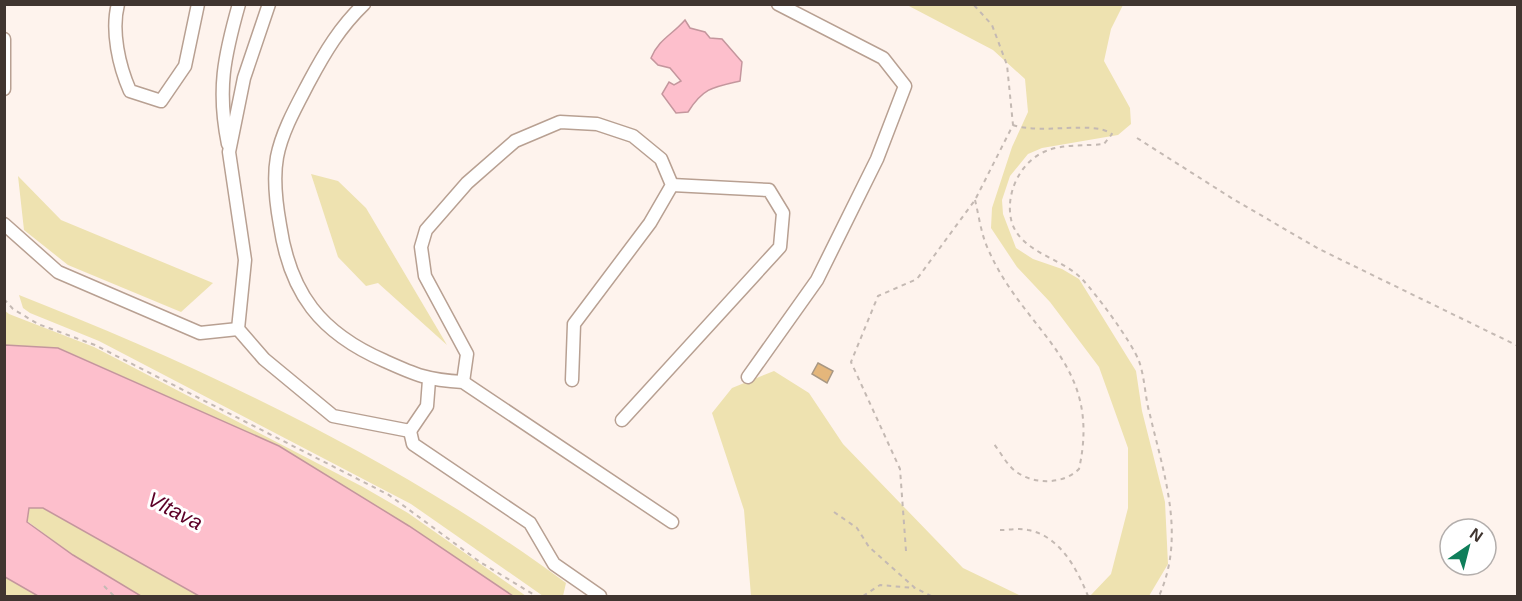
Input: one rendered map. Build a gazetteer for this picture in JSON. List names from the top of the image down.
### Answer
{
  "water": ["Vltava"],
  "north": "top right"
}
